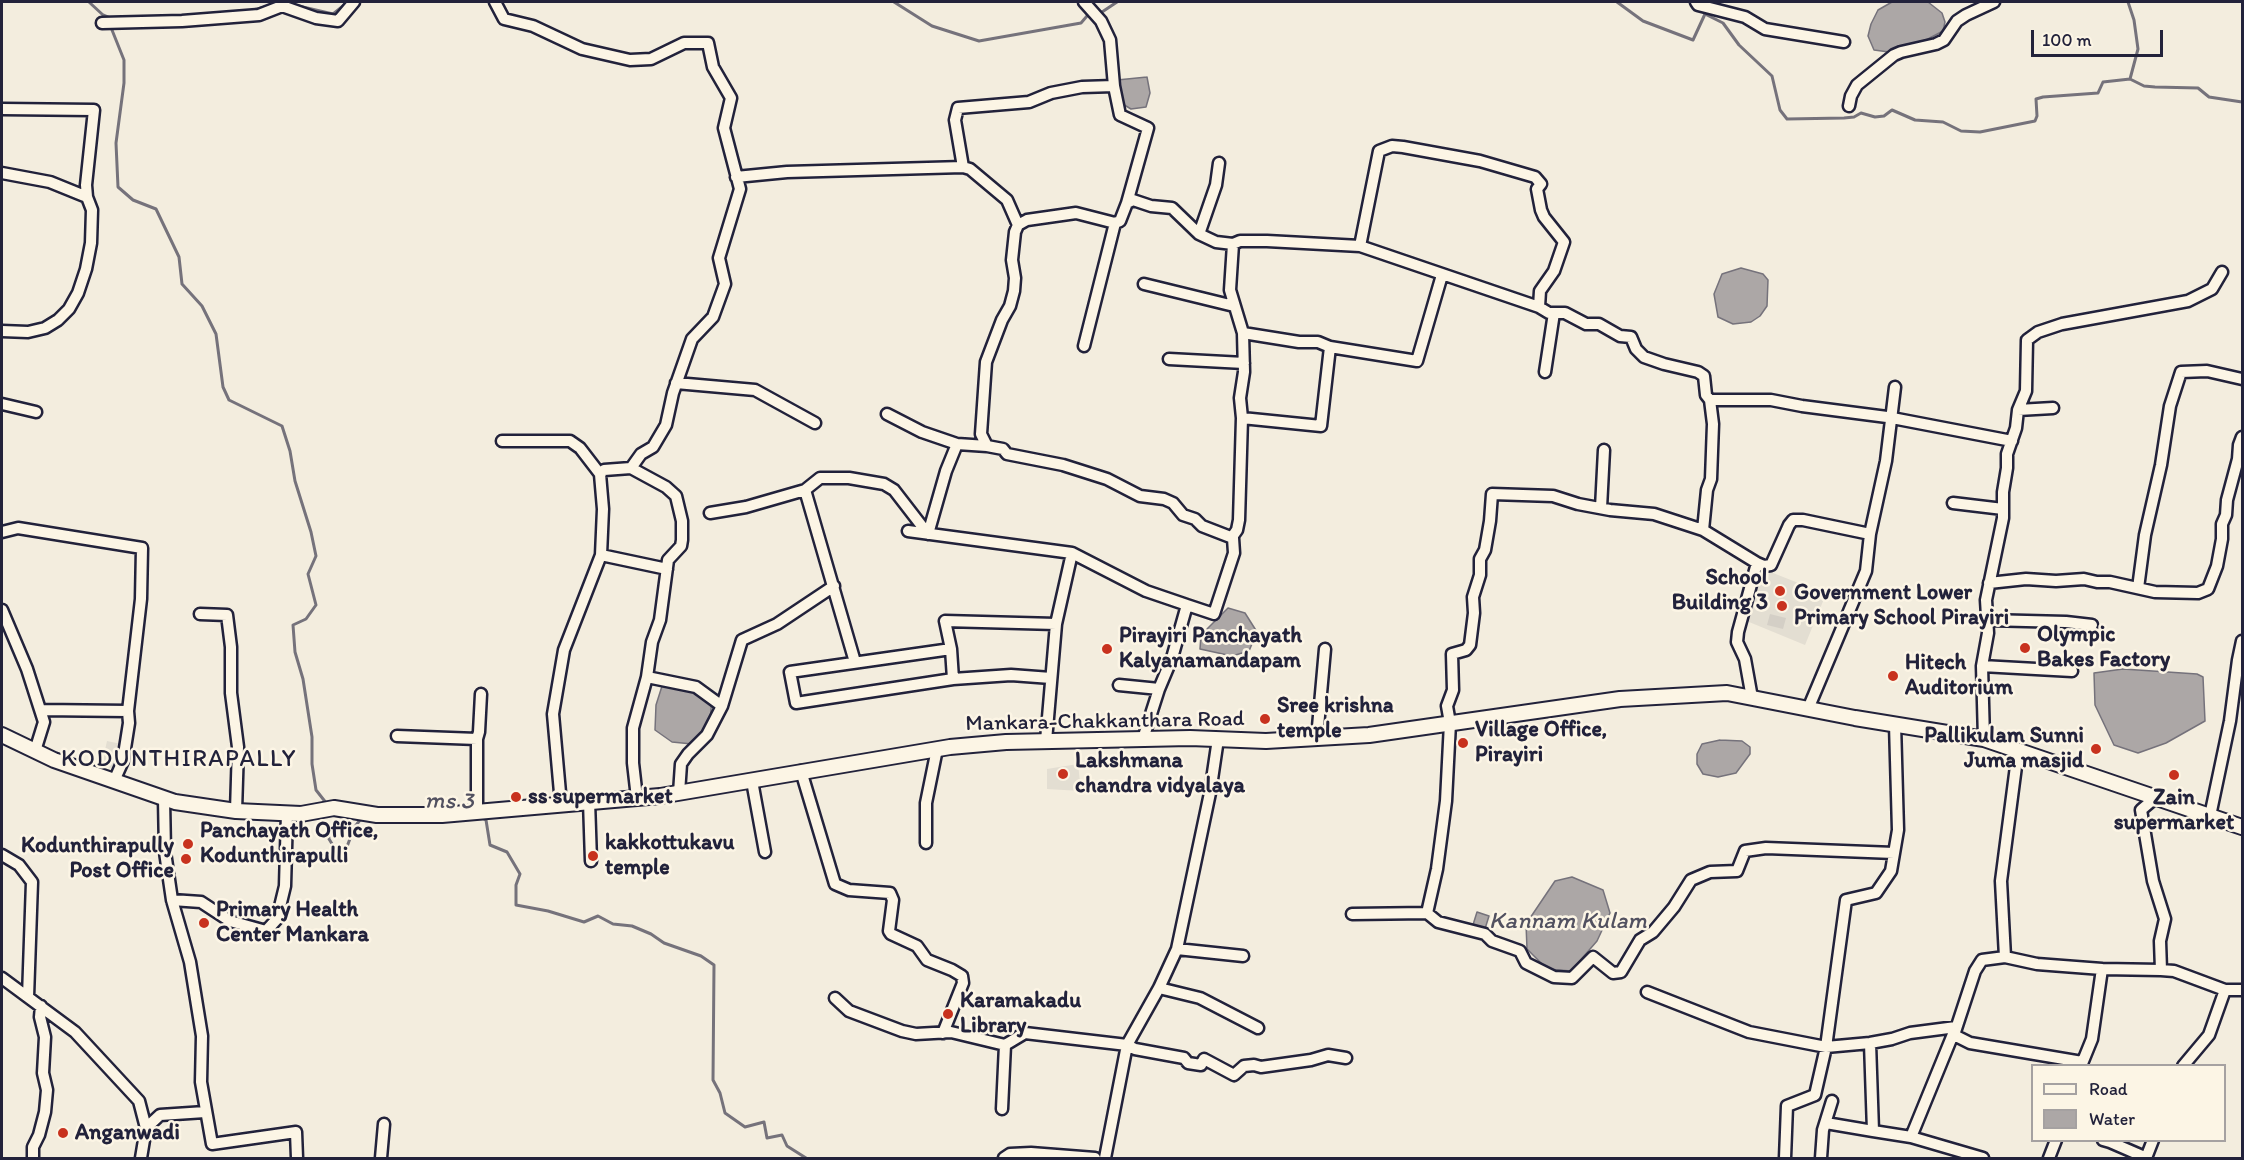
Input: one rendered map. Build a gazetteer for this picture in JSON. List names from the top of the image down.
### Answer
{
  "streets": {
    "main road": ["Mankara-Chakkanthara Road"]
  },
  "districts": ["KODUNTHIRAPALLY"],
  "water": ["ms 3", "Kannam Kulam"],
  "places": [
    "School Building 3",
    "Government Lower Primary School Pirayiri",
    "Olympic Bakes Factory",
    "Pirayiri Panchayath Kalyanamandapam",
    "Hitech Auditorium",
    "Sree krishna temple",
    "Village Office, Pirayiri",
    "Pallikulam Sunni Juma masjid",
    "Lakshmana chandra vidyalaya",
    "Zain supermarket",
    "ss supermarket",
    "Panchayath Office, Kodunthirapulli",
    "kakkottukavu temple",
    "Kodunthirapully Post Office",
    "Primary Health Center Mankara",
    "Karamakadu Library",
    "Anganwadi"
  ],
  "legend": ["Road", "Water"],
  "scale_bar": "100 m"
}
